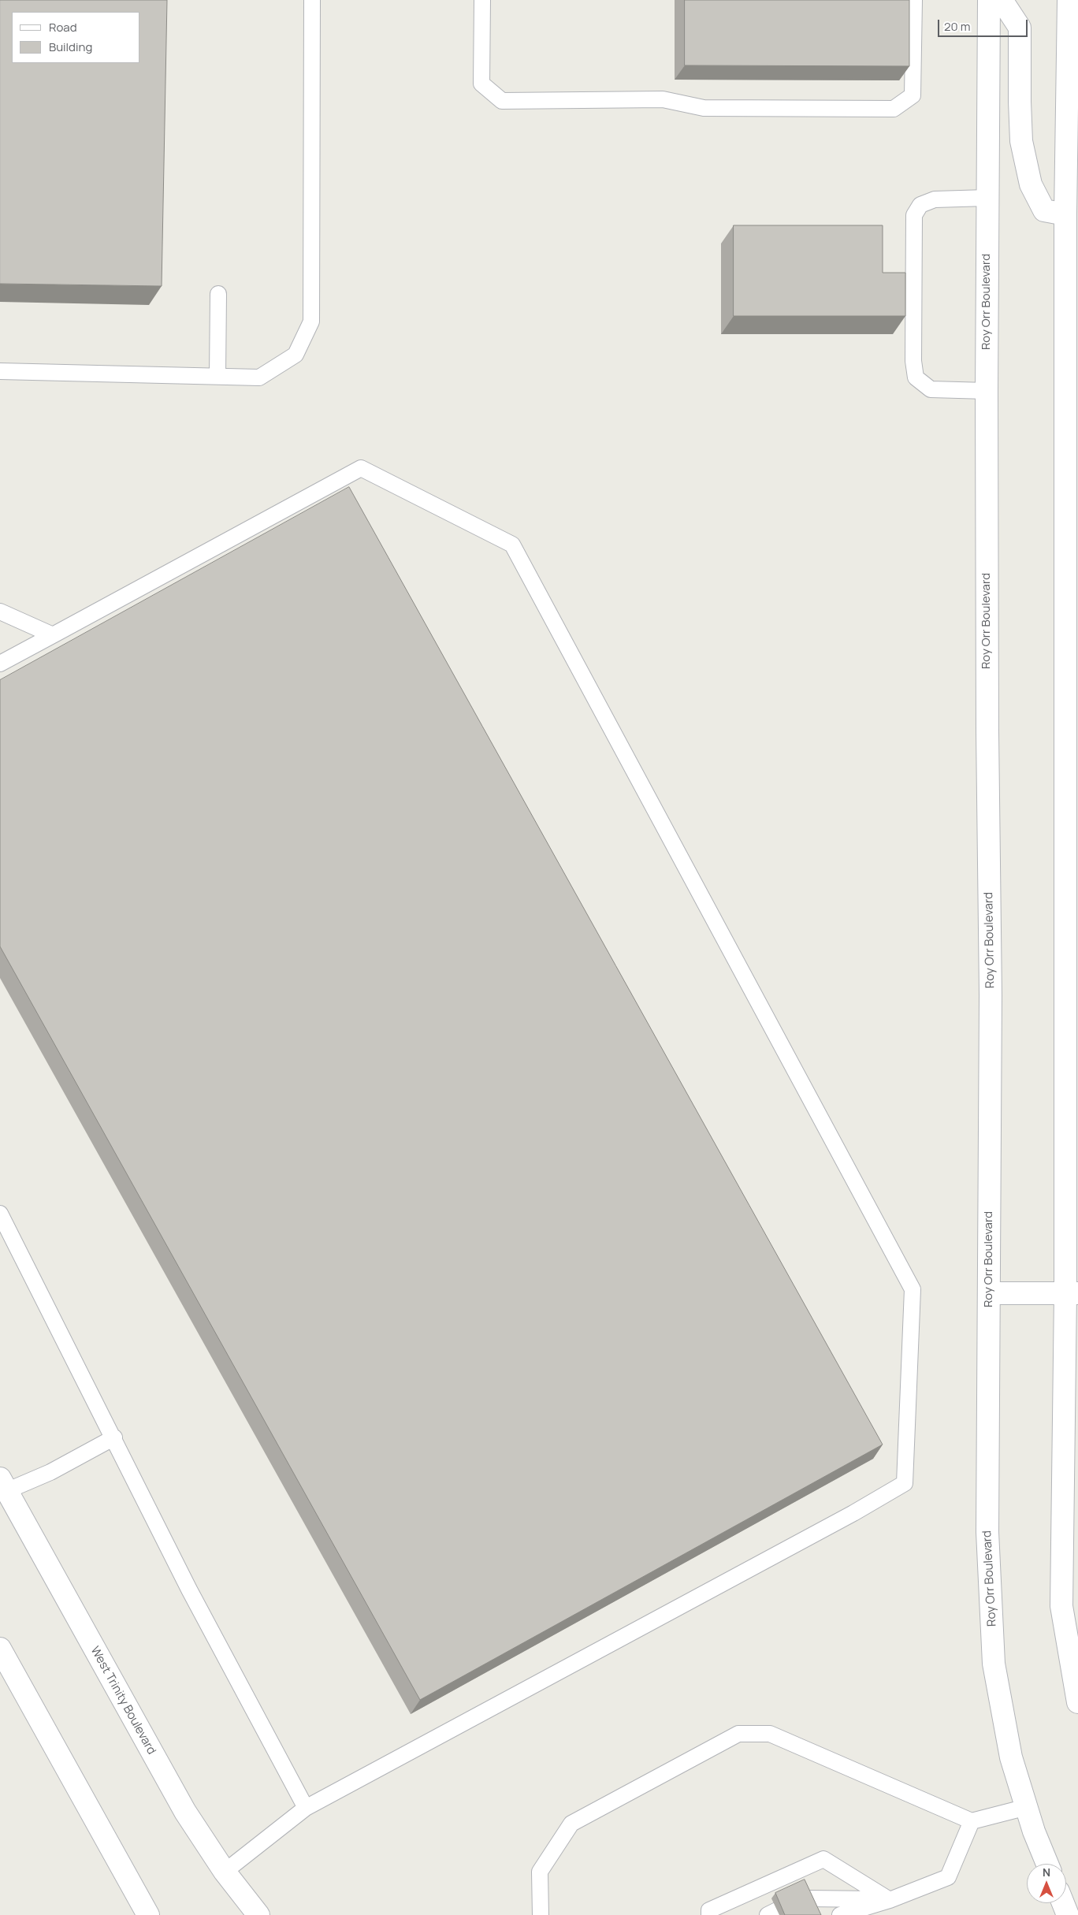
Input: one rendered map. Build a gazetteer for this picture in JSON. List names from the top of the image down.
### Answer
{
  "streets": {
    "main road": ["Roy Orr Boulevard", "West Trinity Boulevard"]
  },
  "legend": ["Road", "Building"],
  "scale_bar": "20 m",
  "north": "top"
}
